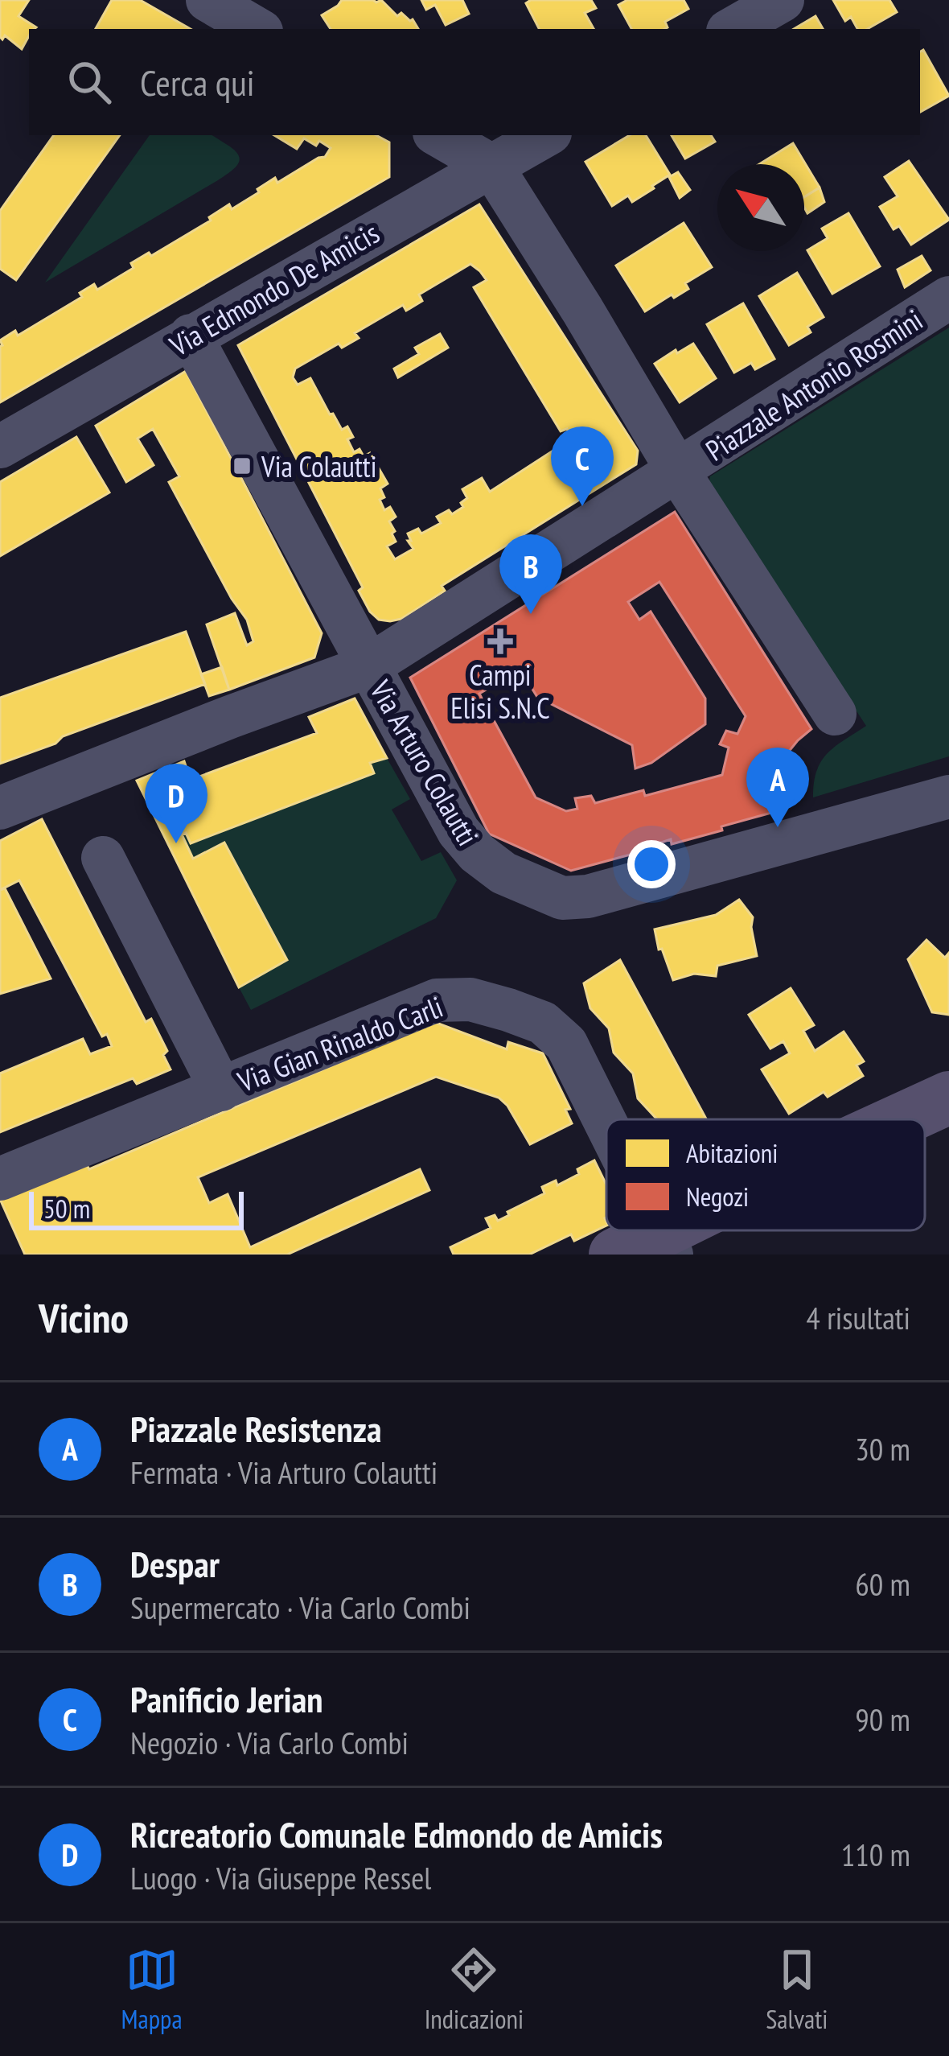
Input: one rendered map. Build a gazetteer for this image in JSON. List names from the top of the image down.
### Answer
{
  "streets": {
    "street": [
      "Via Edmondo De Amicis",
      "Piazzale Antonio Rosmini",
      "Via Arturo Colautti",
      "Via Gian Rinaldo Carli"
    ]
  },
  "crossings": [
    ["Via Edmondo De Amicis", "Via Arturo Colautti"]
  ],
  "places": {
    "transit": ["Via Colautti"],
    "health": ["Campi Elisi S.N.C"]
  },
  "legend": ["Abitazioni", "Negozi"],
  "scale_bar": "50 m",
  "north": "top left",
  "page": {
    "search": "Cerca qui",
    "pins": [
      "C",
      "B",
      "A",
      "D"
    ],
    "scale": "50 m",
    "heading": ["Vicino", "4 risultati"],
    "list": [
      {
        "mark": "A",
        "name": "Piazzale Resistenza",
        "note": "Fermata · Via Arturo Colautti",
        "value": "30 m"
      },
      {
        "mark": "B",
        "name": "Despar",
        "note": "Supermercato · Via Carlo Combi",
        "value": "60 m"
      },
      {
        "mark": "C",
        "name": "Panificio Jerian",
        "note": "Negozio · Via Carlo Combi",
        "value": "90 m"
      },
      {
        "mark": "D",
        "name": "Ricreatorio Comunale Edmondo de Amicis",
        "note": "Luogo · Via Giuseppe Ressel",
        "value": "110 m"
      }
    ],
    "nav": ["Mappa", "Indicazioni", "Salvati"]
  }
}
